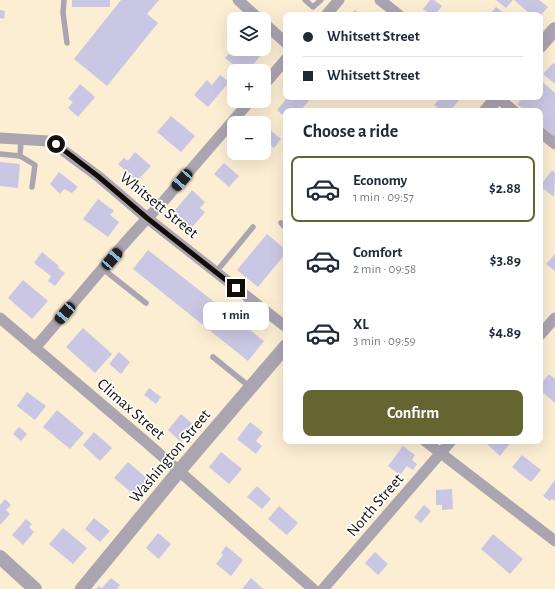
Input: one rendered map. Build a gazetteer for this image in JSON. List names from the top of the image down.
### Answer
{
  "streets": {
    "street": [
      "Whitsett Street",
      "Climax Street",
      "Washington Street",
      "North Street"
    ]
  },
  "crossings": [
    ["Climax Street", "Washington Street"]
  ],
  "page": {
    "map_buttons": ["+", "−"],
    "banner": ["Whitsett Street", "Whitsett Street"],
    "heading": "Choose a ride",
    "list": [
      {
        "name": "Economy",
        "note": "1 min · 09:57",
        "value": "$2.88"
      },
      {
        "name": "Comfort",
        "note": "2 min · 09:58",
        "value": "$3.89"
      },
      {
        "name": "XL",
        "note": "3 min · 09:59",
        "value": "$4.89"
      }
    ],
    "bubble": "1 min",
    "buttons": "Confirm"
  }
}
